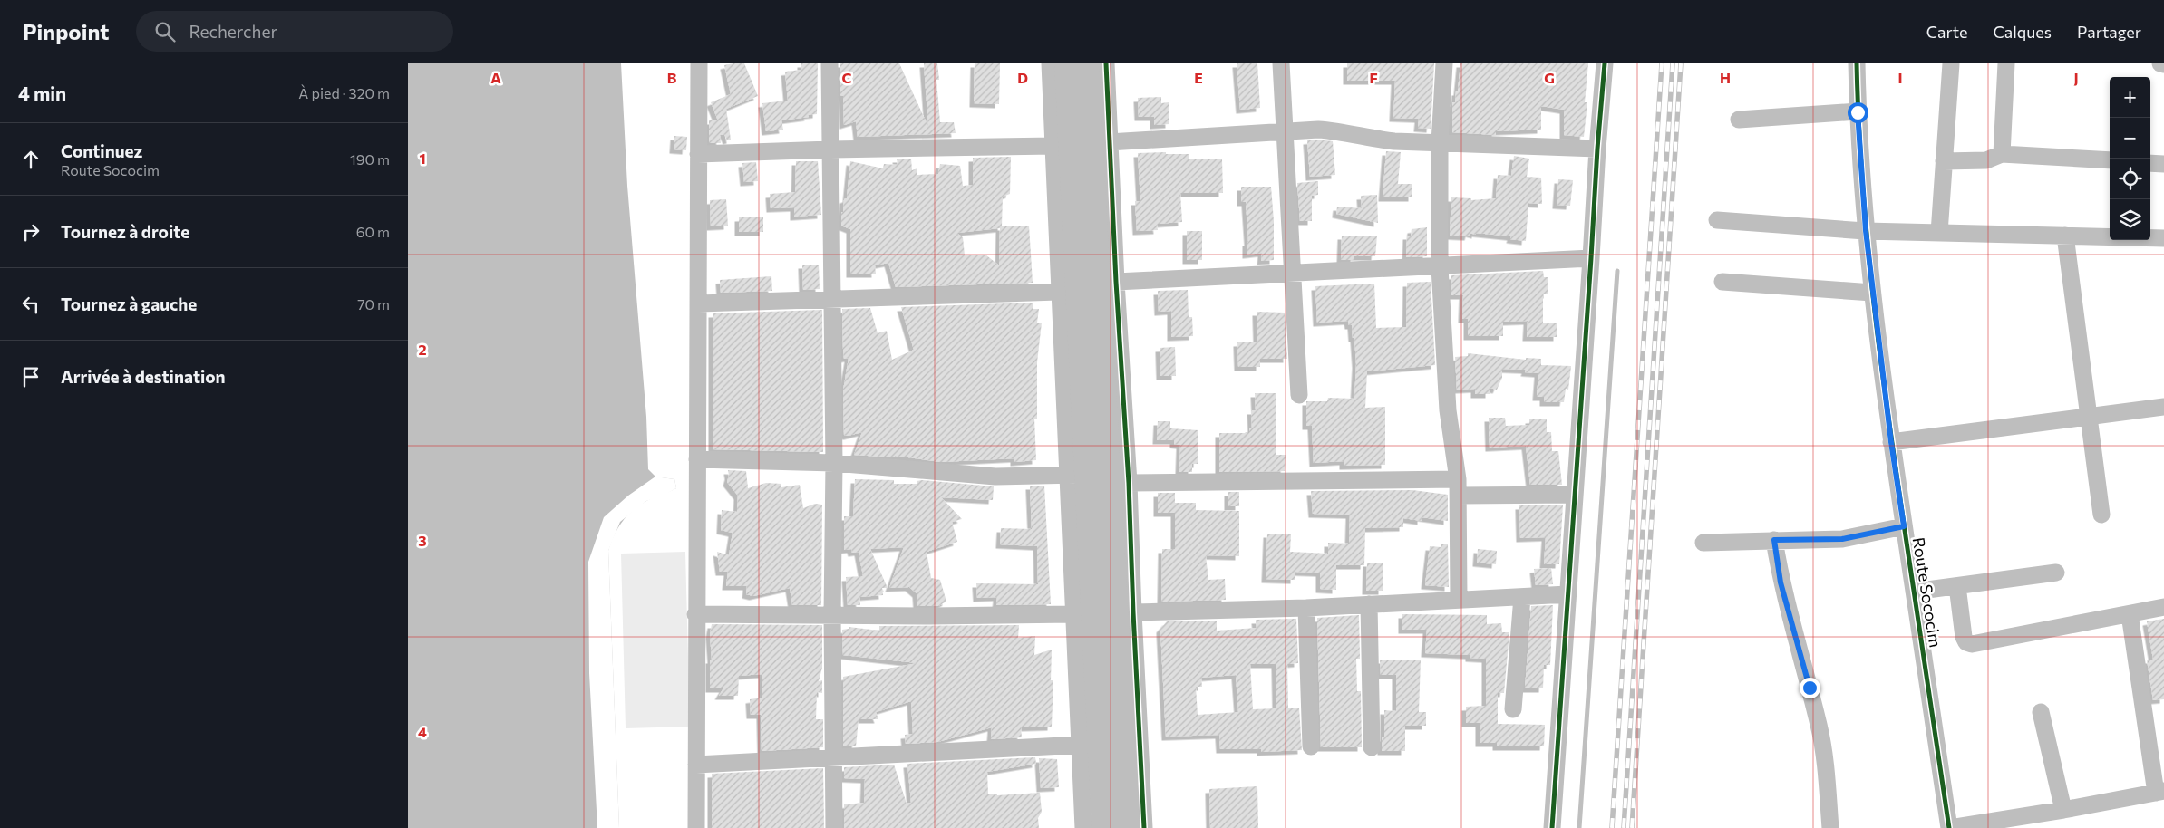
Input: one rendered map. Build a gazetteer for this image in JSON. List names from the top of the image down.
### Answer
{
  "streets": {
    "street": ["Route Sococim"]
  },
  "page": {
    "header": "Pinpoint",
    "search": "Rechercher",
    "nav": ["Carte", "Calques", "Partager"],
    "heading": ["4 min", "À pied · 320 m"],
    "map_buttons": ["+", "−"],
    "list": [
      ["Continuez", "Route Sococim", "190 m"],
      ["Tournez à droite", "60 m"],
      ["Tournez à gauche", "70 m"],
      "Arrivée à destination"
    ]
  },
  "grid": {
    "columns": [
      "A",
      "B",
      "C",
      "D",
      "E",
      "F",
      "G",
      "H",
      "I",
      "J"
    ],
    "rows": [
      "1",
      "2",
      "3",
      "4"
    ]
  }
}
